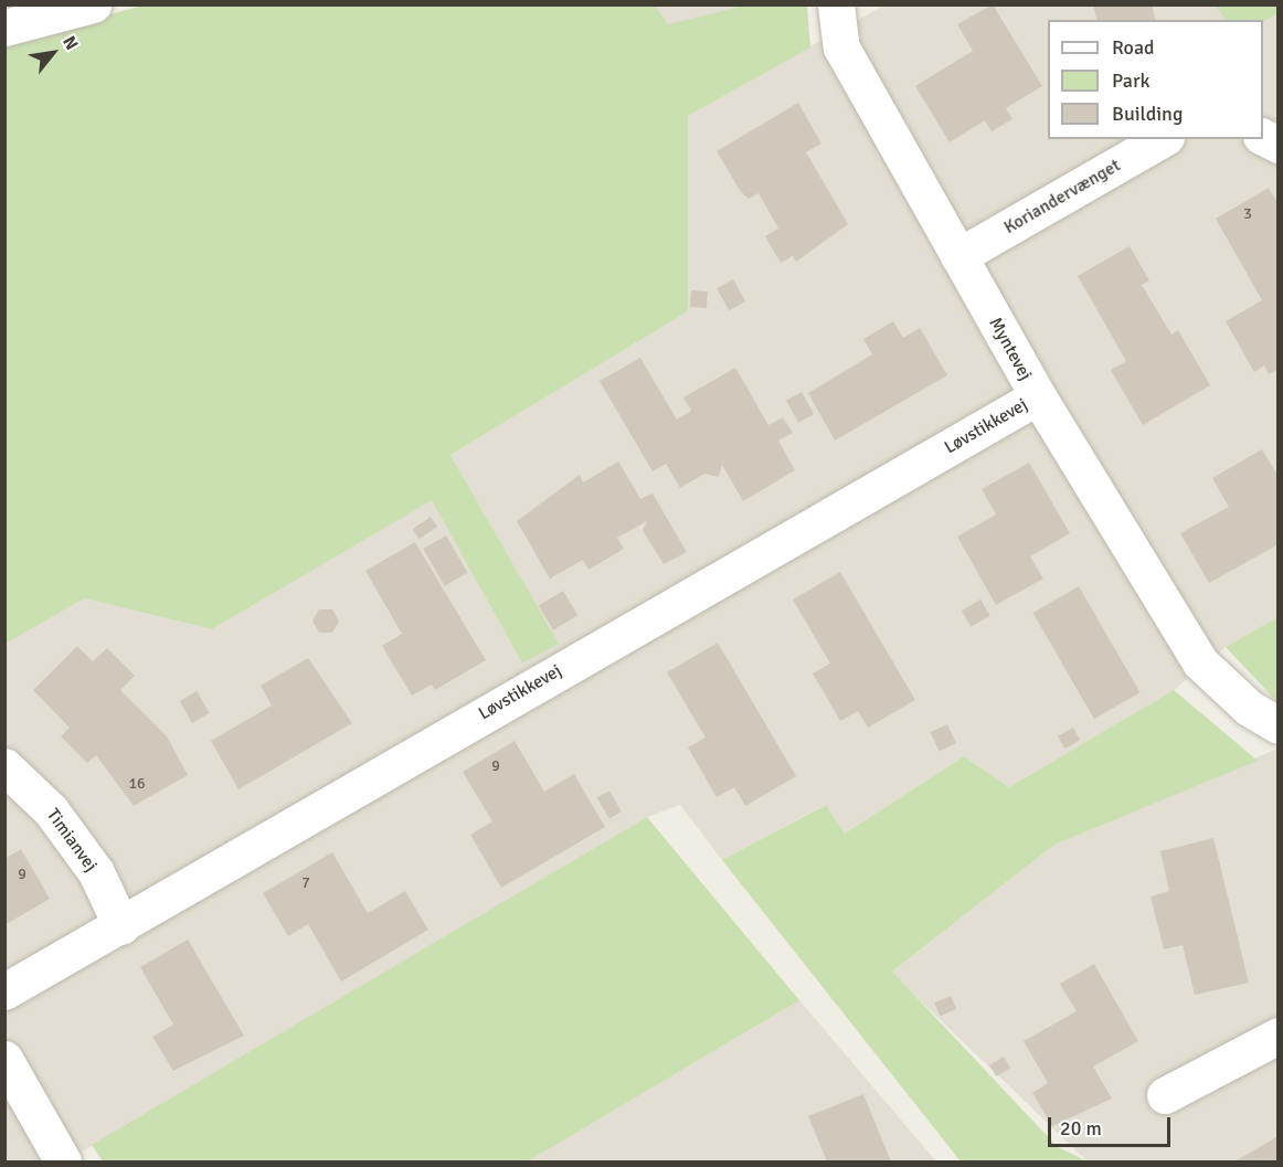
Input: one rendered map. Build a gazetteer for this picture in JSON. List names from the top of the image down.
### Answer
{
  "streets": {
    "street": [
      "Koriandervænget",
      "Myntevej",
      "Løvstikkevej",
      "Timianvej"
    ]
  },
  "crossings": [
    ["Koriandervænget", "Myntevej"],
    ["Myntevej", "Løvstikkevej"],
    ["Løvstikkevej", "Timianvej"]
  ],
  "house_numbers": [
    "3",
    "9",
    "16",
    "9",
    "7"
  ],
  "legend": ["Road", "Park", "Building"],
  "scale_bar": "20 m",
  "north": "top right"
}
